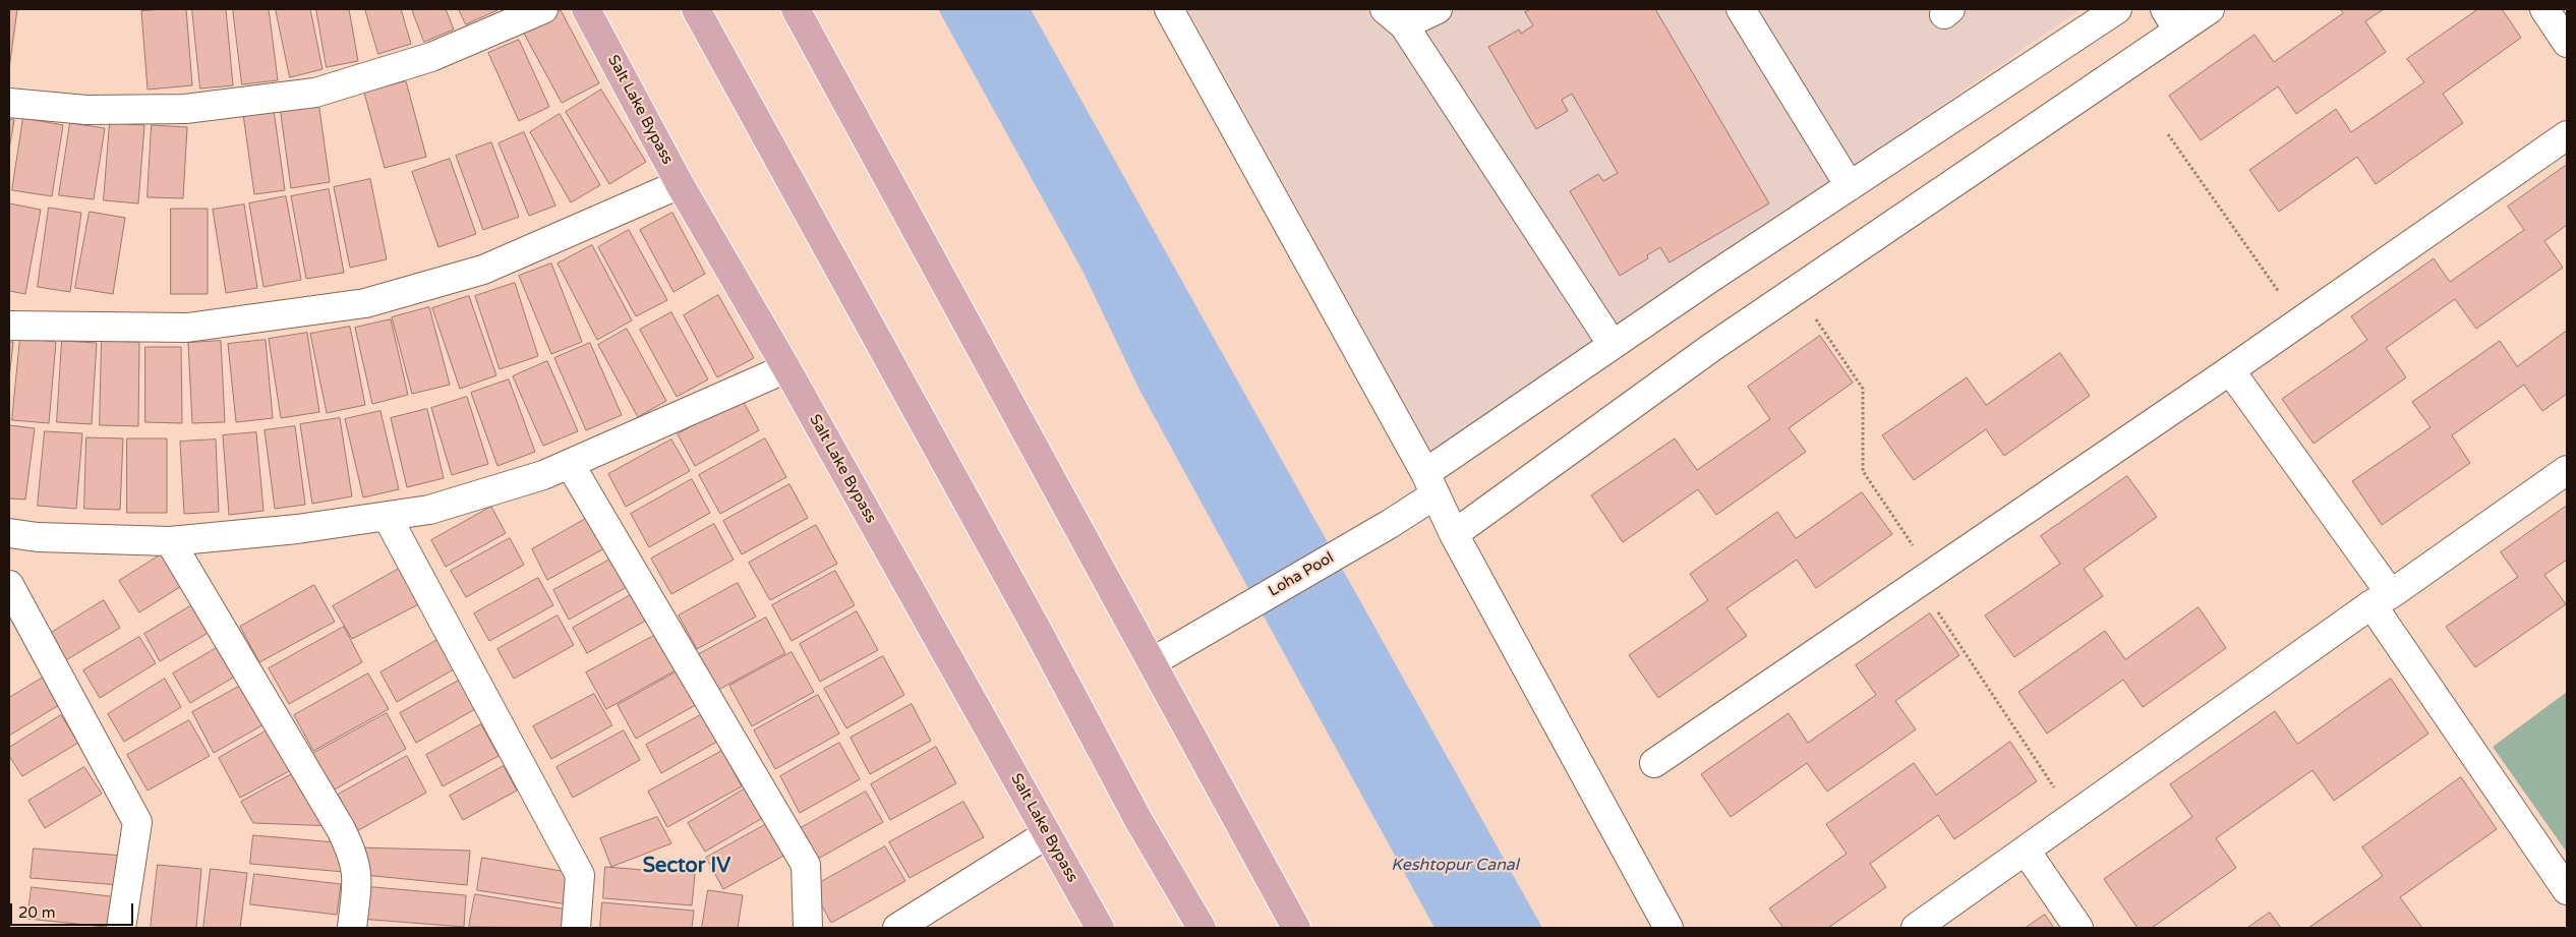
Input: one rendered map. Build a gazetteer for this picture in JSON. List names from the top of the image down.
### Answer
{
  "streets": {
    "main road": ["Salt Lake Bypass"],
    "street": ["Loha Pool"]
  },
  "districts": ["Sector IV"],
  "water": ["Keshtopur Canal"],
  "scale_bar": "20 m"
}
